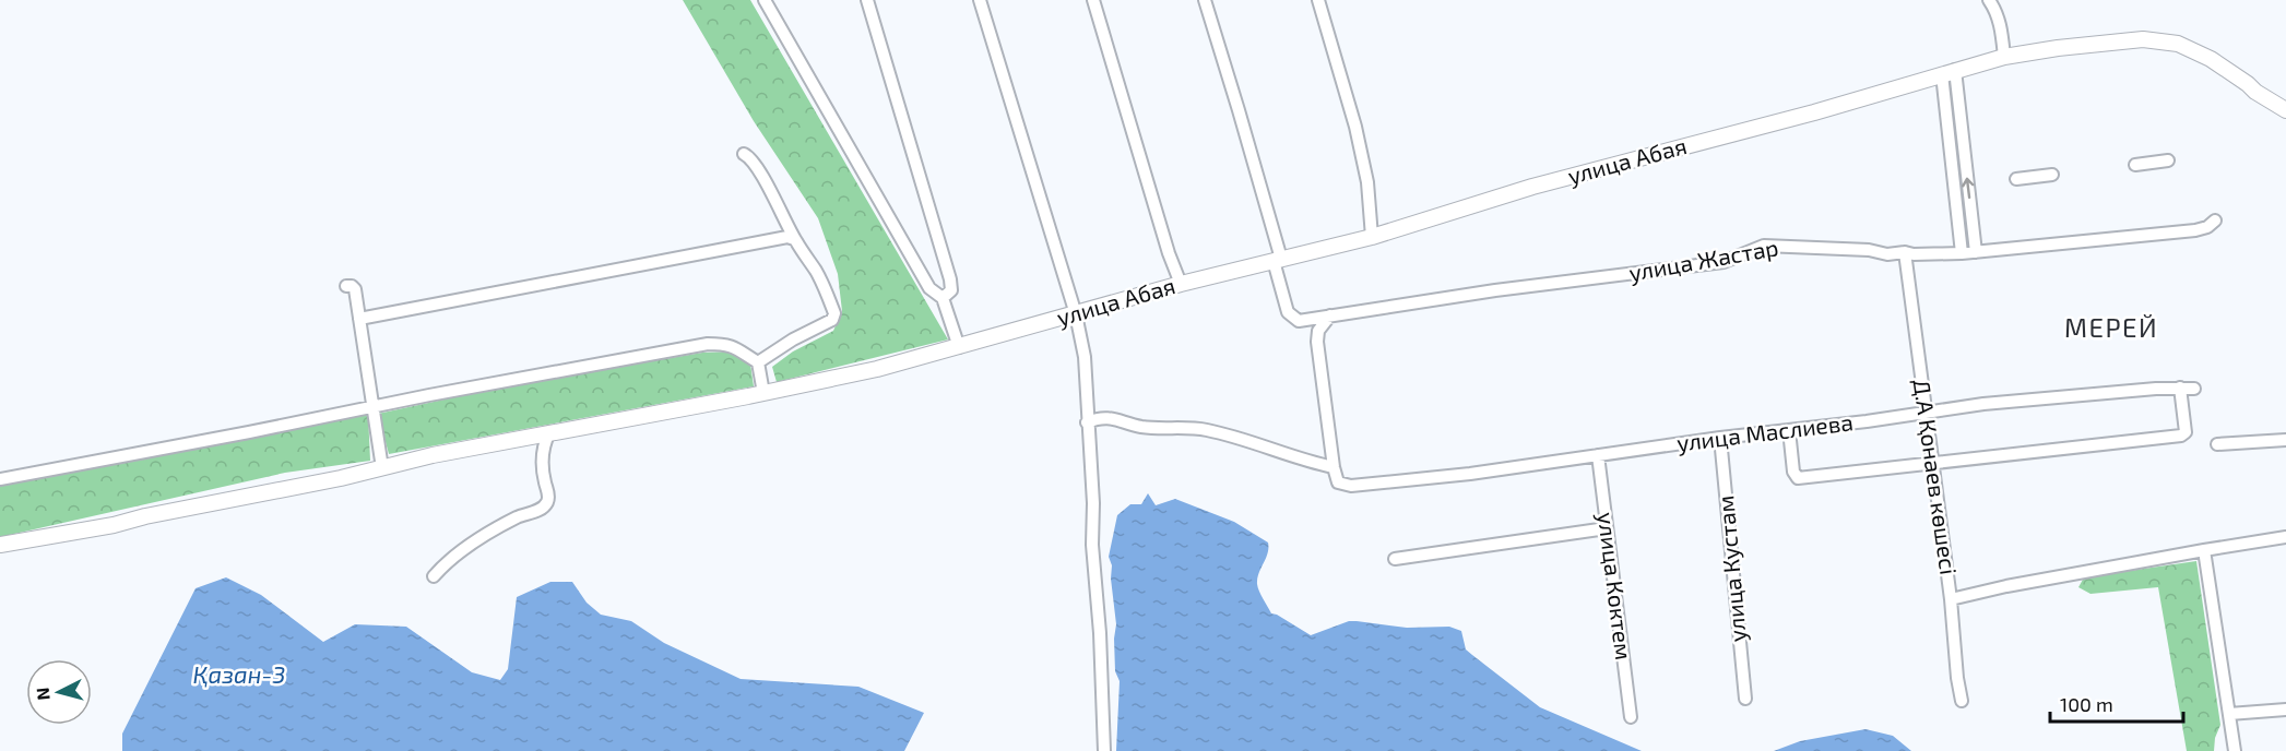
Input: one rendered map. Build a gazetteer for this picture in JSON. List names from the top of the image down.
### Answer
{
  "streets": {
    "main road": ["улица Абая"],
    "street": [
      "улица Жастар",
      "улица Маслиева",
      "Д.А Қонаев көшесі",
      "улица Кустам",
      "улица Коктем"
    ]
  },
  "crossings": [
    ["улица Абая", "улица Жастар"],
    ["улица Жастар", "Д.А Қонаев көшесі"],
    ["улица Маслиева", "Д.А Қонаев көшесі"],
    ["улица Маслиева", "улица Кустам"],
    ["улица Маслиева", "улица Коктем"]
  ],
  "districts": ["МЕРЕЙ"],
  "water": ["Қазан-3"],
  "scale_bar": "100 m",
  "north": "left"
}
